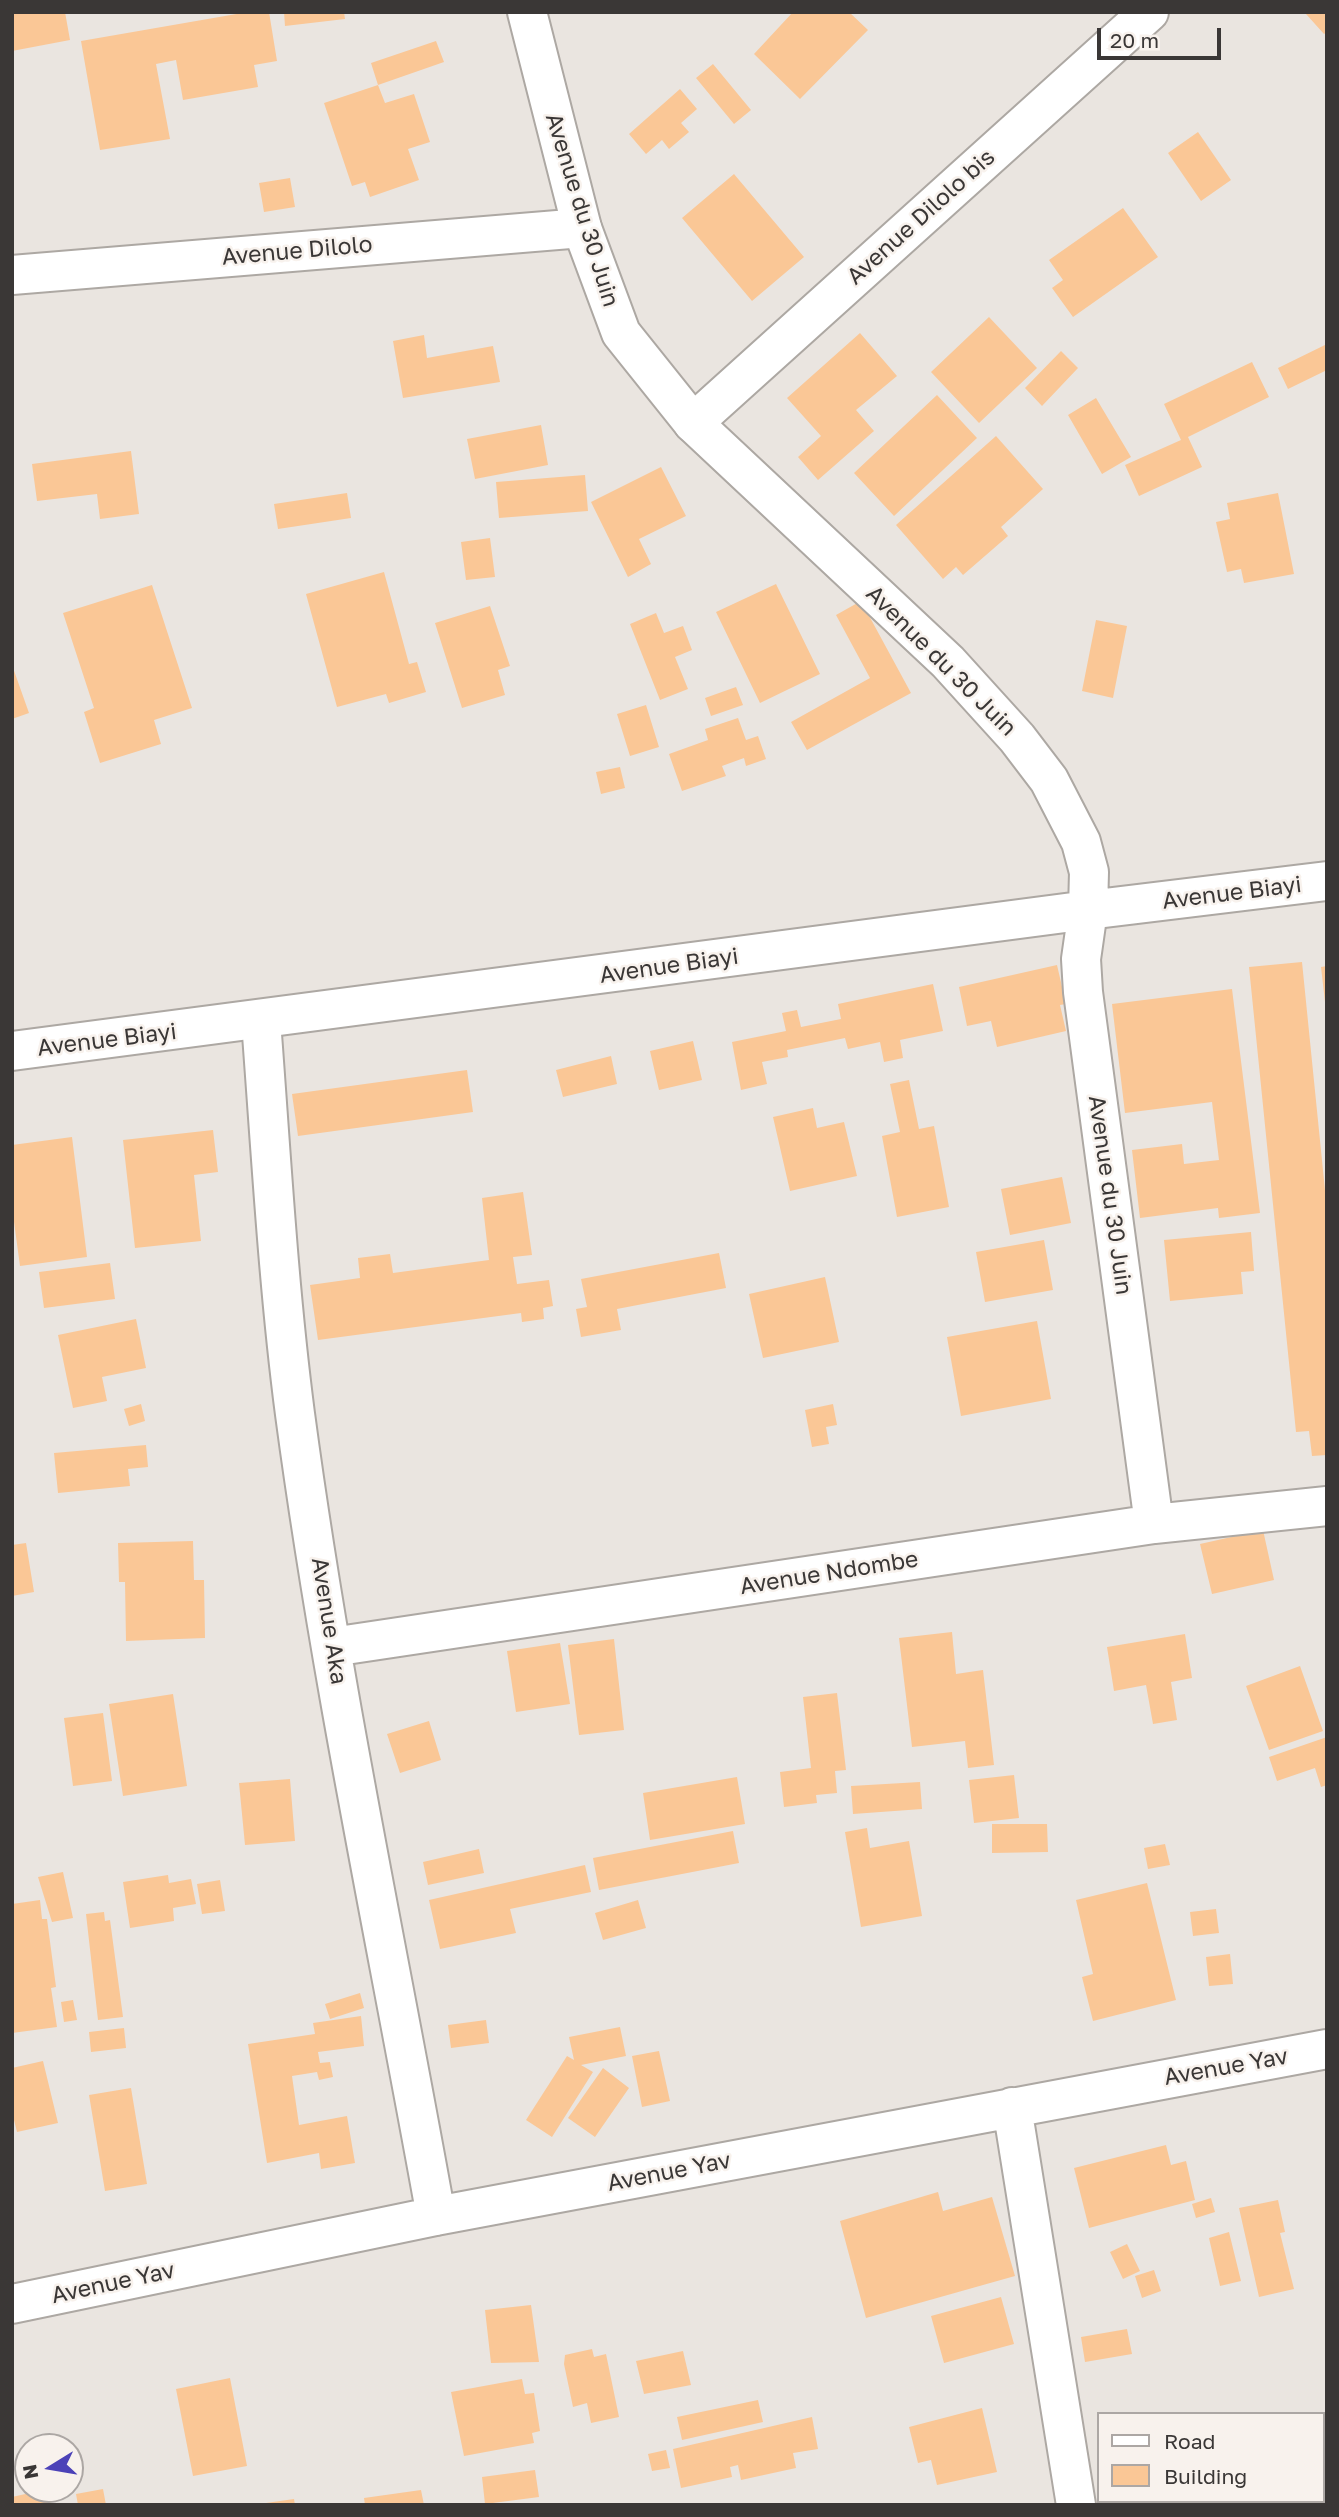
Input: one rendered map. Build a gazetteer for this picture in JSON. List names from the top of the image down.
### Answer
{
  "streets": {
    "street": [
      "Avenue du 30 Juin",
      "Avenue Dilolo bis",
      "Avenue Dilolo",
      "Avenue Biayi",
      "Avenue Ndombe",
      "Avenue Aka",
      "Avenue Yav"
    ]
  },
  "crossings": [
    ["Avenue du 30 Juin", "Avenue Dilolo bis"],
    ["Avenue du 30 Juin", "Avenue Dilolo"],
    ["Avenue du 30 Juin", "Avenue Biayi"],
    ["Avenue du 30 Juin", "Avenue Ndombe"],
    ["Avenue Biayi", "Avenue Aka"],
    ["Avenue Ndombe", "Avenue Aka"],
    ["Avenue Aka", "Avenue Yav"]
  ],
  "legend": ["Road", "Building"],
  "scale_bar": "20 m",
  "north": "left"
}
